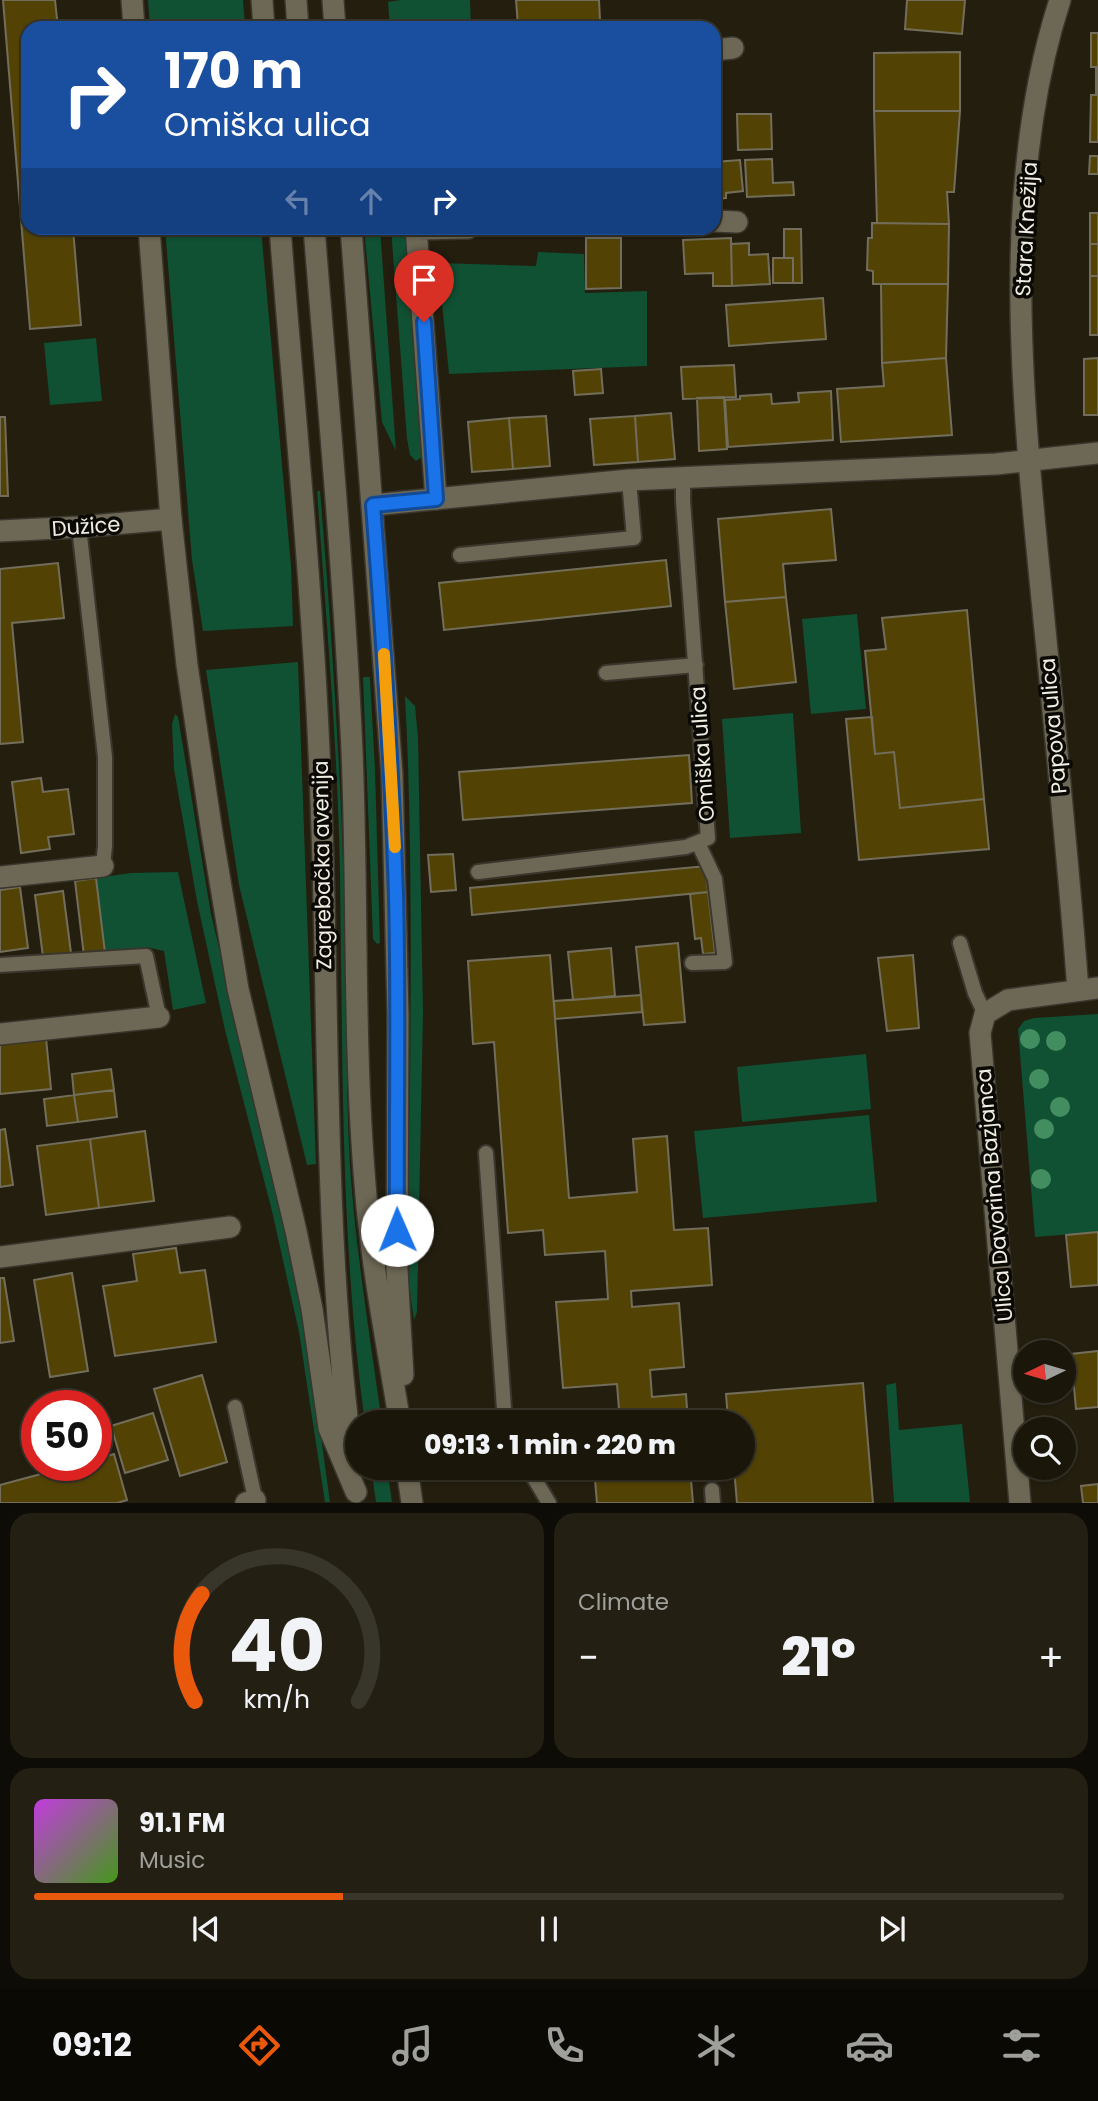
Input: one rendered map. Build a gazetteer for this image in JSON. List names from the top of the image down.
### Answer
{
  "streets": {
    "main road": [
      "Stara Knežija",
      "Dužice",
      "Papova ulica",
      "Zagrebačka avenija",
      "Ulica Davorina Bazjanca"
    ],
    "lane": ["Omiška ulica"]
  },
  "crossings": [
    ["Stara Knežija", "Papova ulica"]
  ],
  "north": "left",
  "page": {
    "turn": ["170 m", "Omiška ulica"],
    "limit": "50",
    "trip": "09:13 · 1 min · 220 m",
    "tile": "Climate",
    "heat": ["−", "21°", "+"],
    "song": ["91.1 FM", "Music"],
    "tabs": "09:12",
    "gauge": ["40", "km/h"]
  }
}
